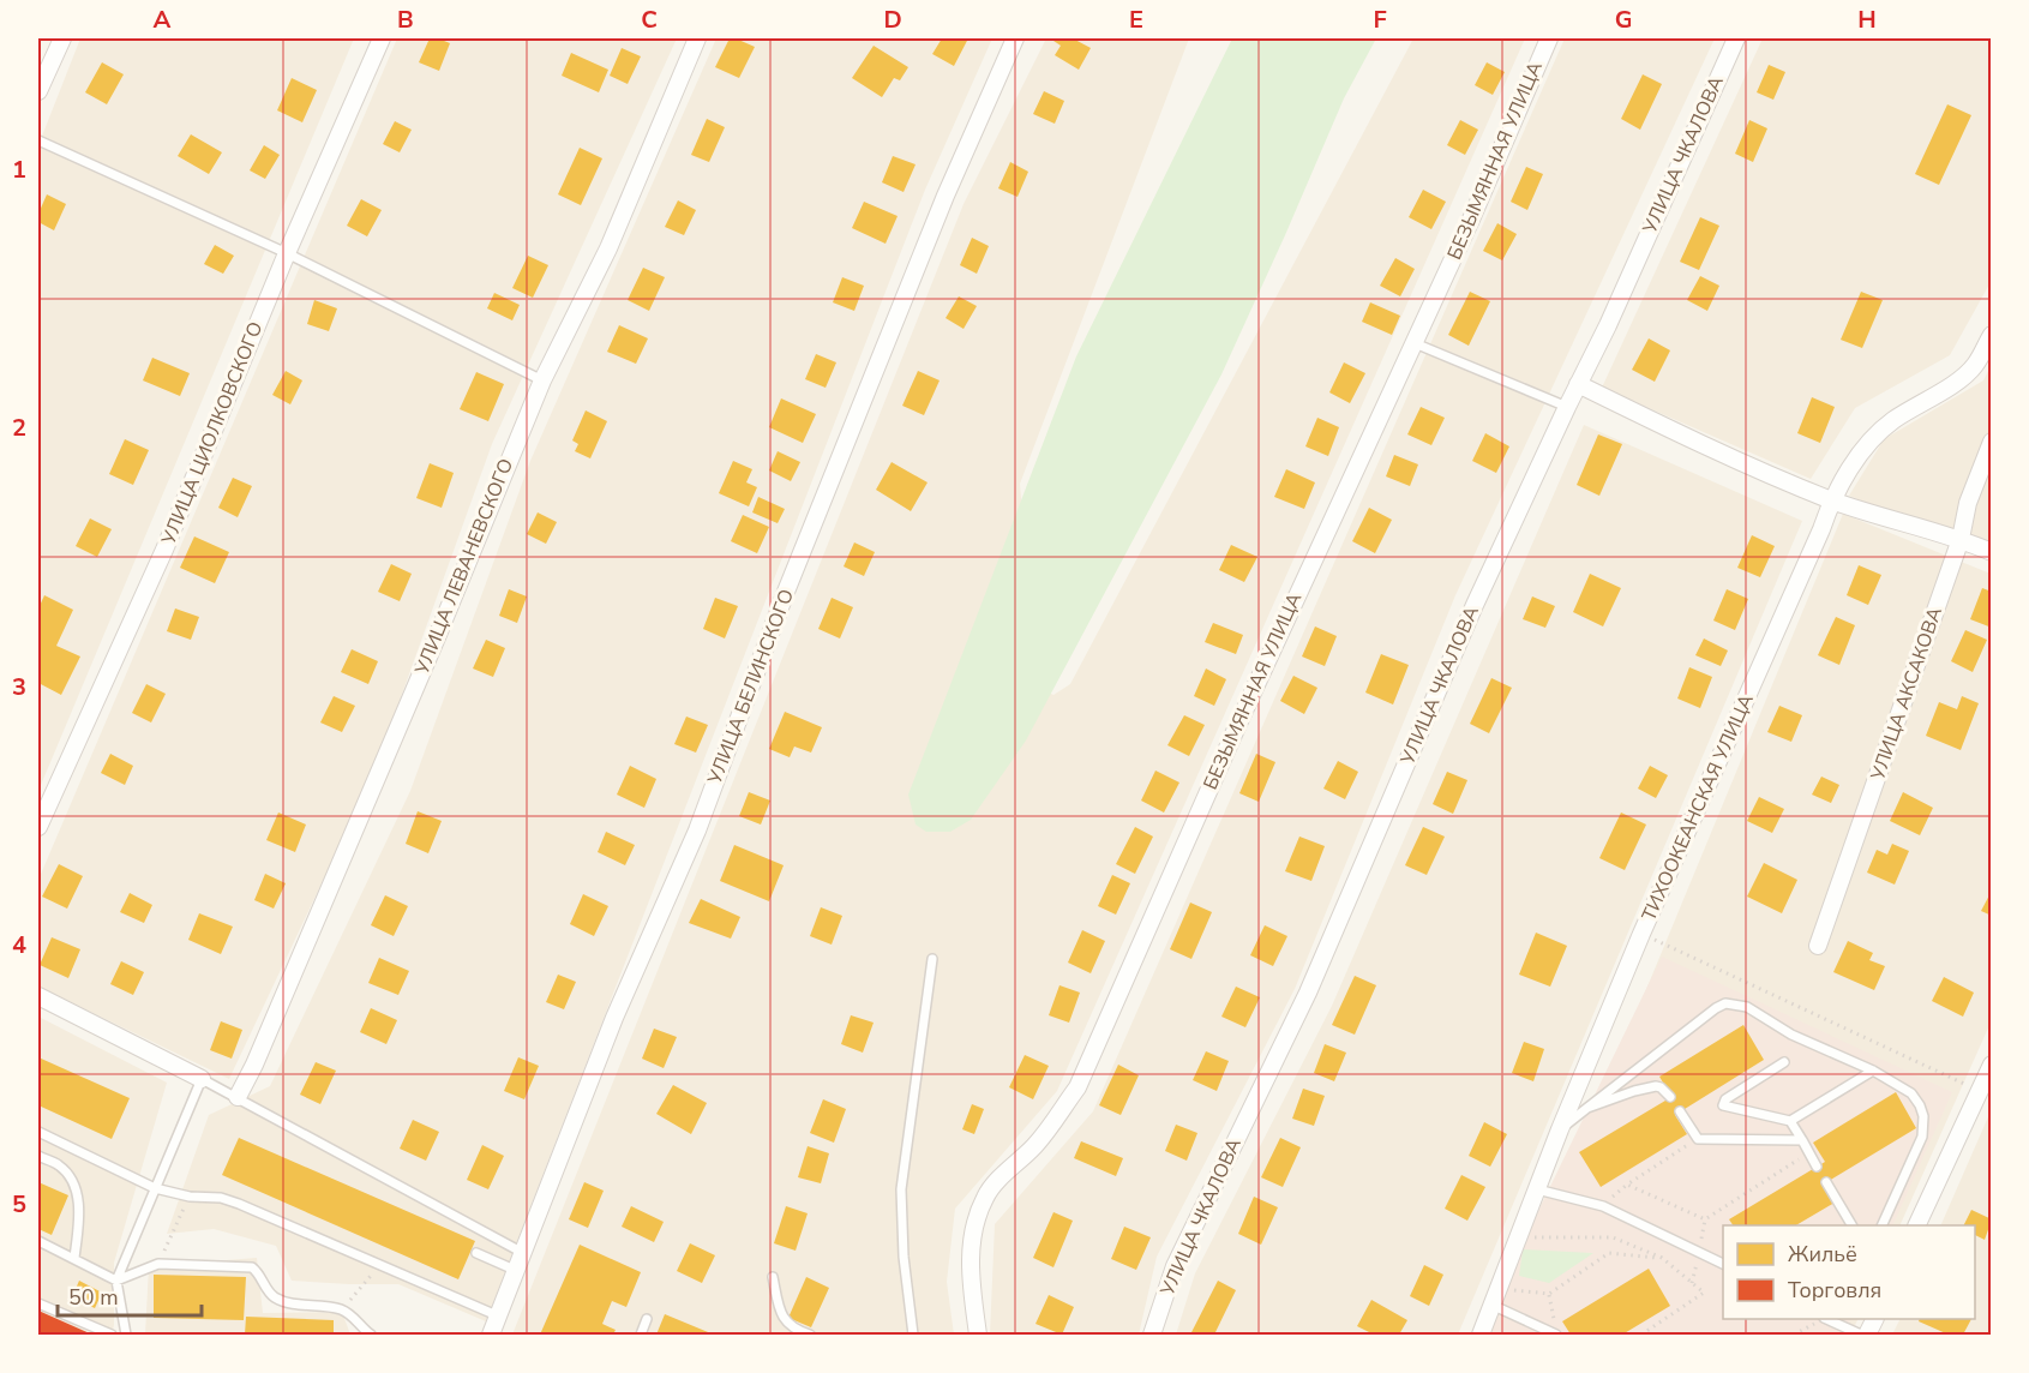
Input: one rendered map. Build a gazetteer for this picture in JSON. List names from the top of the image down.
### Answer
{
  "streets": {
    "street": [
      "УЛИЦА ЧКАЛОВА",
      "БЕЗЫМЯННАЯ УЛИЦА",
      "УЛИЦА ЦИОЛКОВСКОГО",
      "УЛИЦА ЛЕВАНЕВСКОГО",
      "УЛИЦА БЕЛИНСКОГО",
      "УЛИЦА АКСАКОВА",
      "ТИХООКЕАНСКАЯ УЛИЦА"
    ]
  },
  "legend": ["Жильё", "Торговля"],
  "scale_bar": "50 m",
  "grid": {
    "columns": [
      "A",
      "B",
      "C",
      "D",
      "E",
      "F",
      "G",
      "H"
    ],
    "rows": [
      "1",
      "2",
      "3",
      "4",
      "5"
    ]
  }
}
